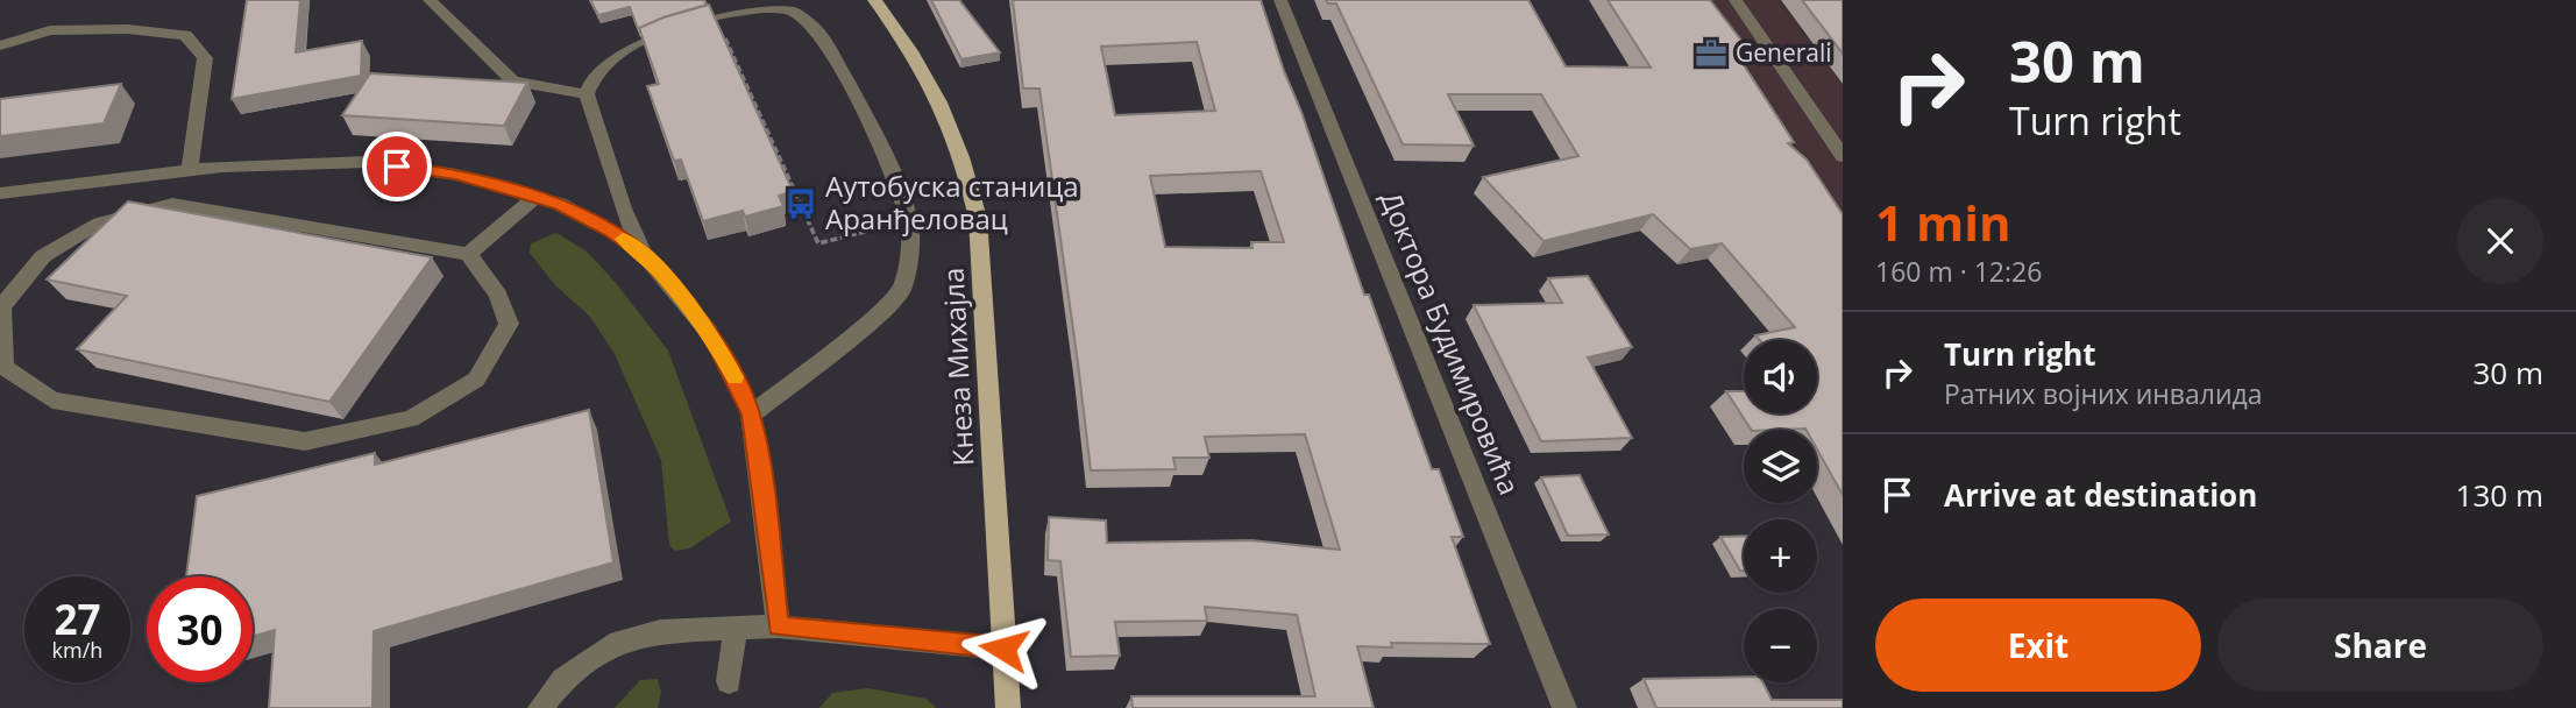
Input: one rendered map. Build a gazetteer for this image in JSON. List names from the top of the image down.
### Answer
{
  "streets": {
    "main road": ["Кнеза Михајла"],
    "street": ["Доктора Будимировића"]
  },
  "places": {
    "office": ["Generali"],
    "bus stop": ["Аутобуска станица Аранђеловац"]
  },
  "page": {
    "turn": ["30 m", "Turn right"],
    "heading": ["1 min", "160 m · 12:26"],
    "list": [
      {
        "name": "Turn right",
        "note": "Ратних војних инвалида",
        "value": "30 m"
      },
      {
        "name": "Arrive at destination",
        "value": "130 m"
      }
    ],
    "map_buttons": ["+", "−"],
    "speed": "27 km/h",
    "limit": "30",
    "buttons": ["Exit", "Share"]
  }
}
